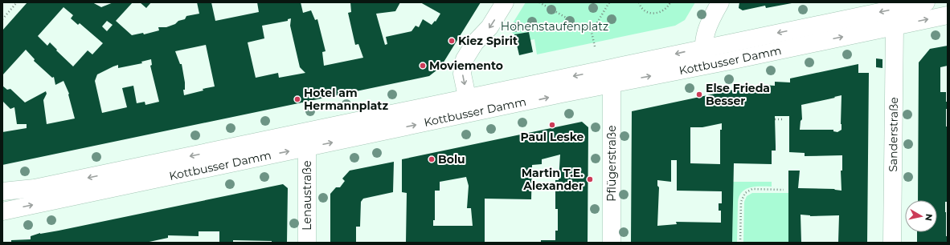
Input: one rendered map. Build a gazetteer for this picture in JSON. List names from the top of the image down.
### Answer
{
  "streets": {
    "main road": [
      "Kottbusser Damm",
      "Sanderstraße",
      "Pflügerstraße",
      "Lenaustraße"
    ]
  },
  "crossings": [
    ["Kottbusser Damm", "Sanderstraße"],
    ["Kottbusser Damm", "Pflügerstraße"],
    ["Kottbusser Damm", "Lenaustraße"]
  ],
  "parks": ["Hohenstaufenplatz"],
  "places": [
    "Kiez Spirit",
    "Moviemento",
    "Else Frieda Besser",
    "Hotel am Hermannplatz",
    "Paul Leske",
    "Bolu",
    "Martin T.E. Alexander"
  ],
  "north": "right"
}
